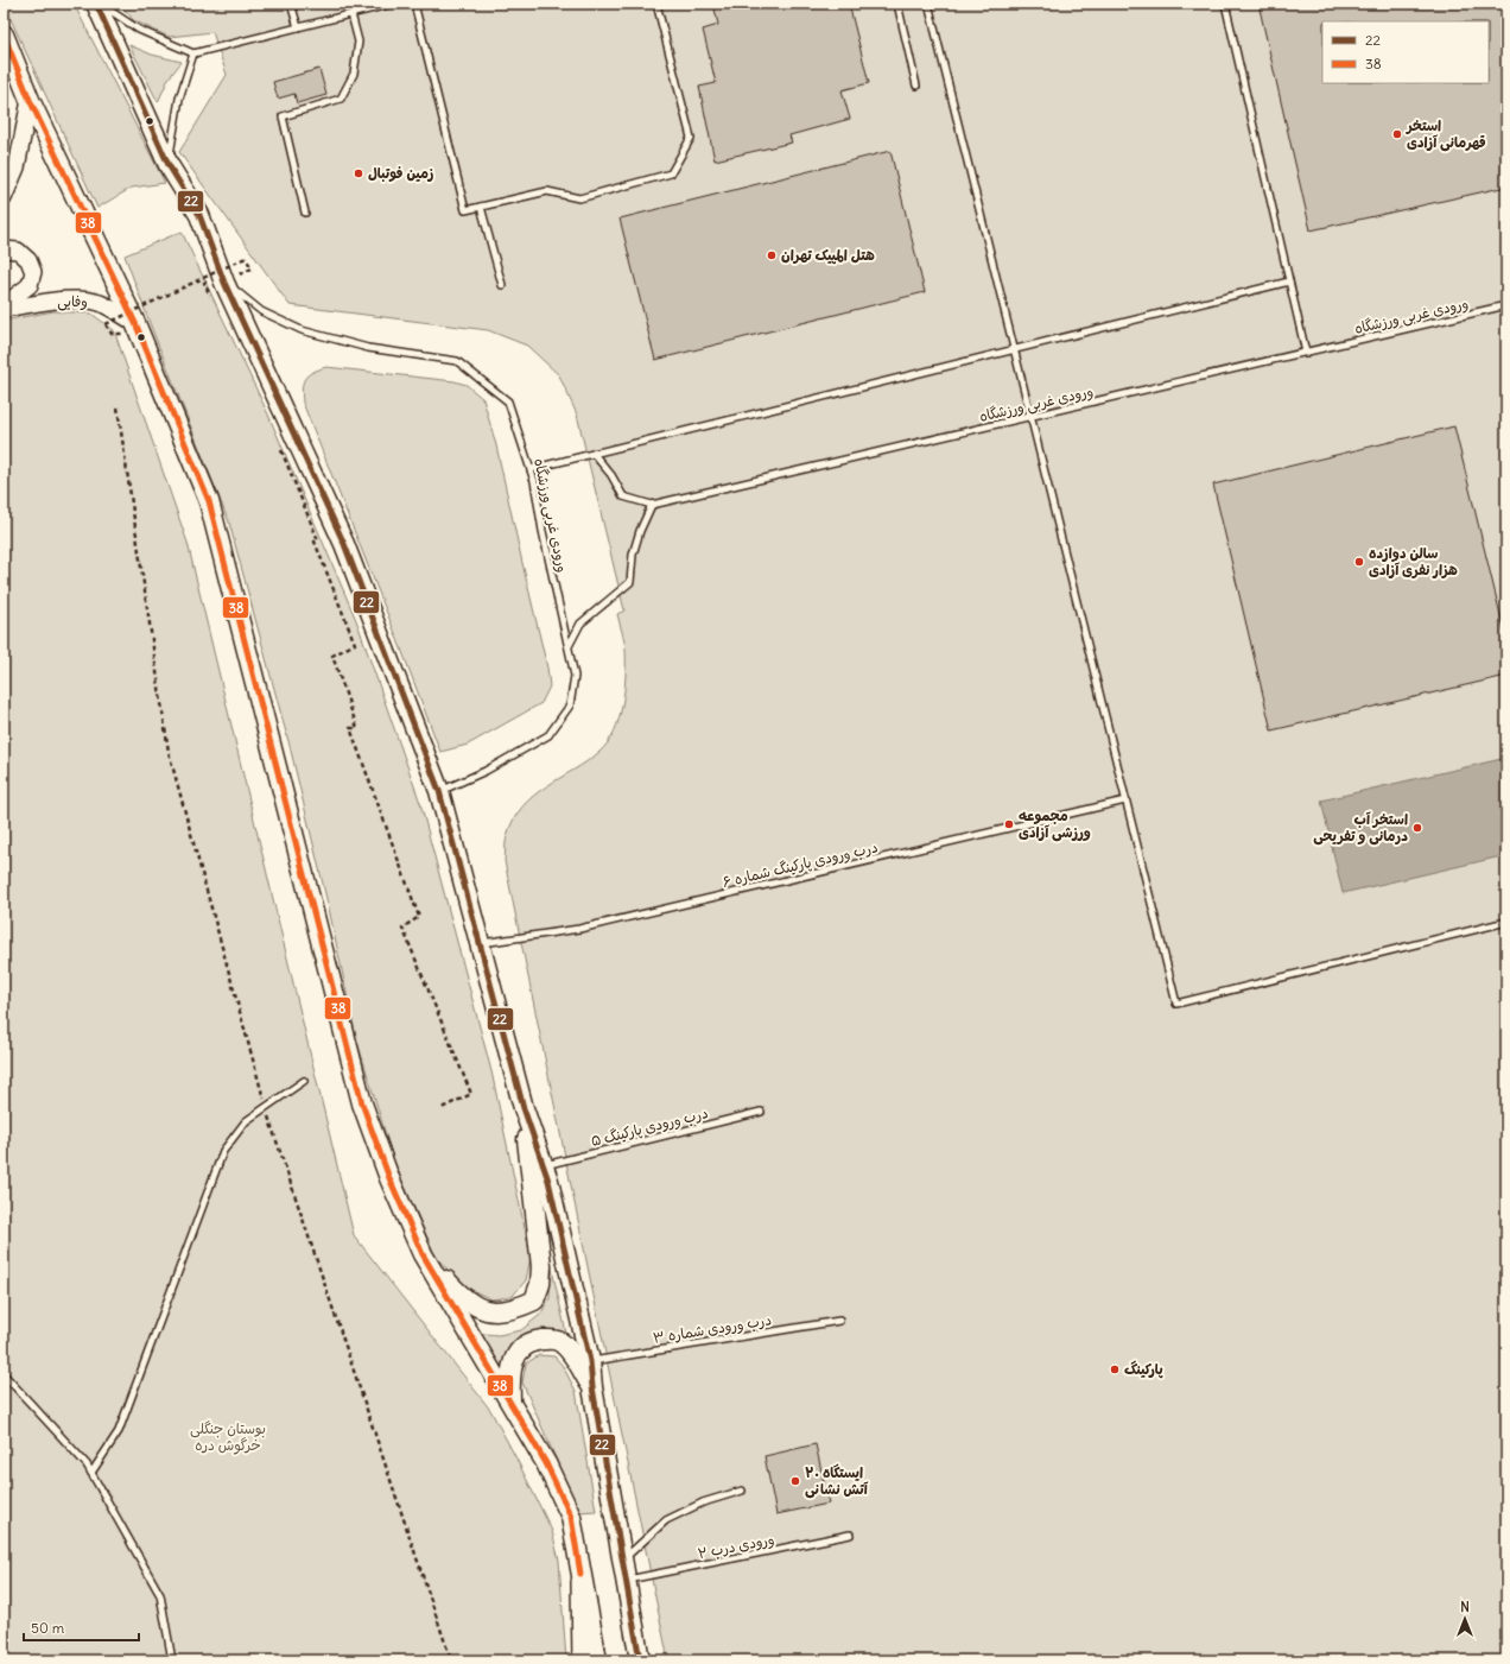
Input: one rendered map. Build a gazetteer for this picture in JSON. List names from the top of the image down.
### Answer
{
  "streets": {
    "street": ["وفایی"],
    "lane": [
      "ورودی غربی ورزشگاه",
      "درب ورودی پارکینگ شماره ۶",
      "درب ورودی پارکینگ ۵",
      "درب ورودی شماره ۳",
      "ورودی درب ۲"
    ]
  },
  "parks": ["بوستان جنگلی خرگوش دره"],
  "places": [
    "استخر قهرمانی آزادی",
    "زمین فوتبال",
    "هتل المپیک تهران",
    "سالن دوازده هزار نفری آزادی",
    "مجموعه ورزشی آزادی",
    "استخر آب درمانی و تفریحی",
    "پارکینگ",
    "ایستگاه ۲۰ آتش نشانی"
  ],
  "lines": ["transit line 22", "transit line 38"],
  "legend": ["22", "38"],
  "scale_bar": "50 m",
  "north": "top"
}
